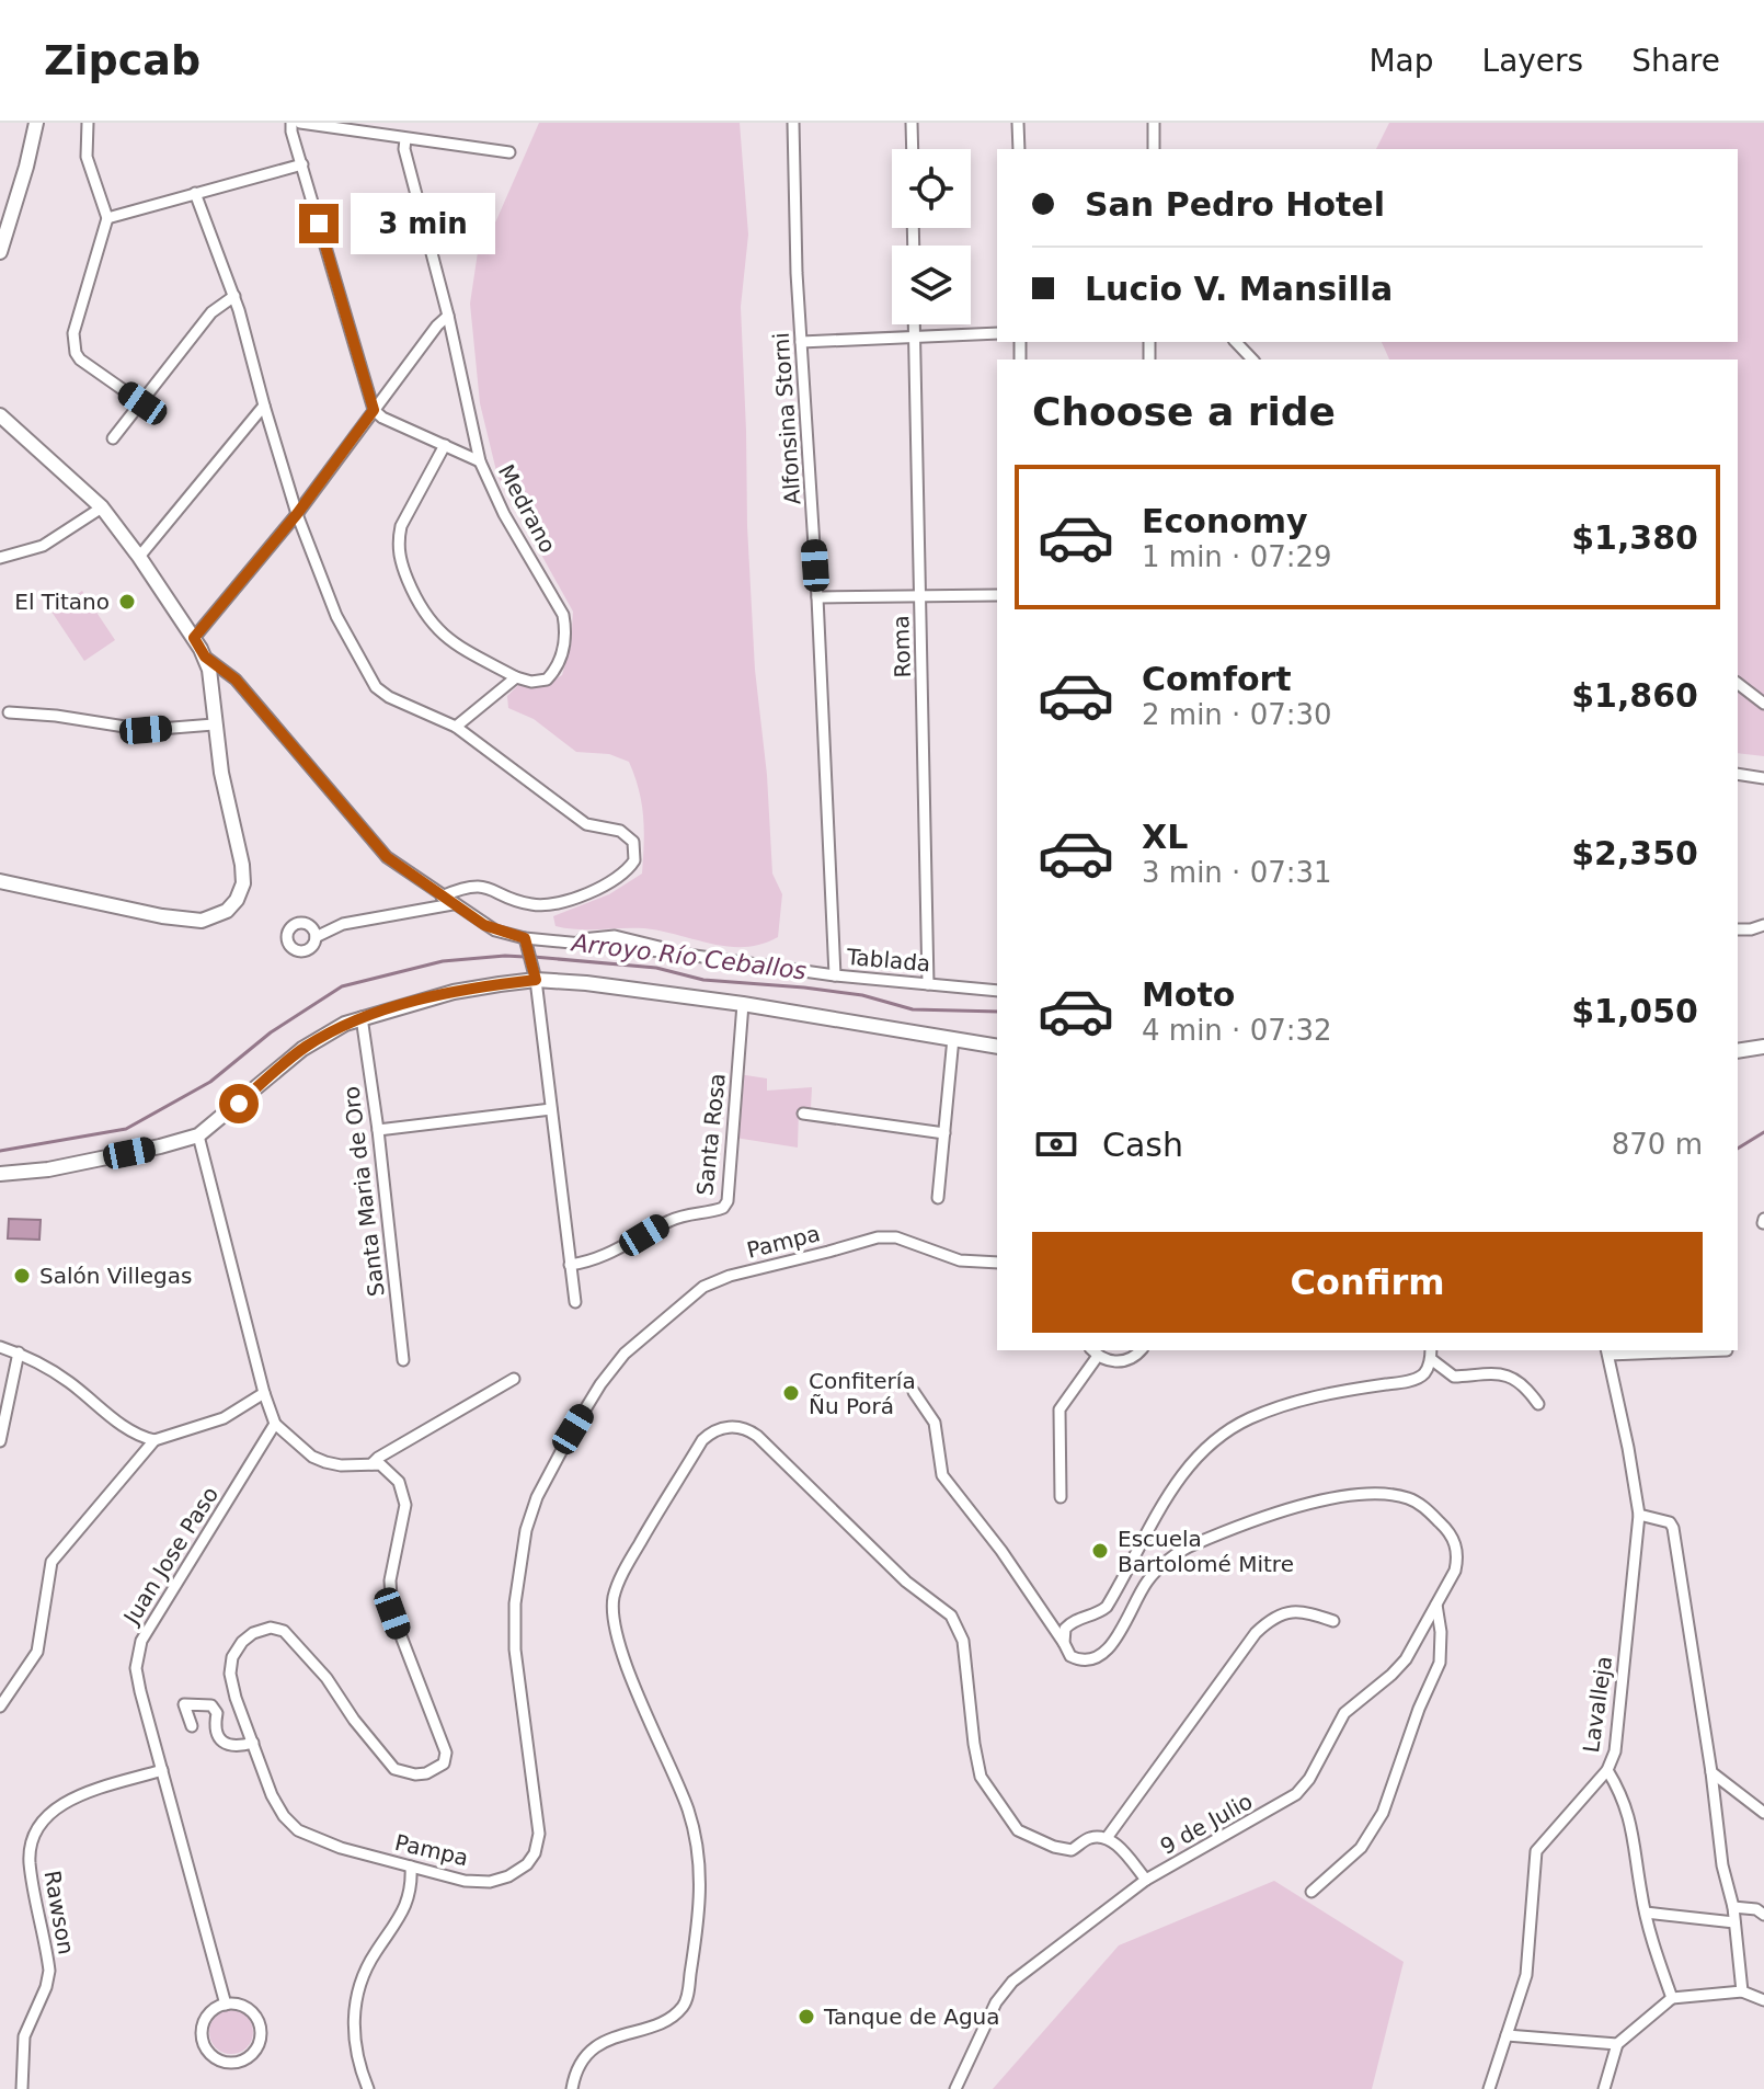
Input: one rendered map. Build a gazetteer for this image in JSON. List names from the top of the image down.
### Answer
{
  "streets": {
    "street": [
      "Alfonsina Storni",
      "Medrano",
      "Roma",
      "Tablada",
      "Santa Rosa",
      "Santa Maria de Oro",
      "Pampa",
      "Juan Jose Paso",
      "Lavalleja",
      "9 de Julio",
      "Rawson"
    ]
  },
  "crossings": [
    ["Alfonsina Storni", "Tablada"],
    ["Roma", "Tablada"],
    ["Juan Jose Paso", "Rawson"]
  ],
  "water": ["Arroyo Río Ceballos"],
  "places": [
    "El Titano",
    "Salón Villegas",
    "Confitería Ñu Porá",
    "Escuela Bartolomé Mitre",
    "Tanque de Agua"
  ],
  "page": {
    "header": "Zipcab",
    "nav": ["Map", "Layers", "Share"],
    "banner": ["San Pedro Hotel", "Lucio V. Mansilla"],
    "bubble": "3 min",
    "heading": "Choose a ride",
    "list": [
      {
        "name": "Economy",
        "note": "1 min · 07:29",
        "value": "$1,380"
      },
      {
        "name": "Comfort",
        "note": "2 min · 07:30",
        "value": "$1,860"
      },
      {
        "name": "XL",
        "note": "3 min · 07:31",
        "value": "$2,350"
      },
      {
        "name": "Moto",
        "note": "4 min · 07:32",
        "value": "$1,050"
      }
    ],
    "pay": ["Cash", "870 m"],
    "buttons": "Confirm"
  }
}
